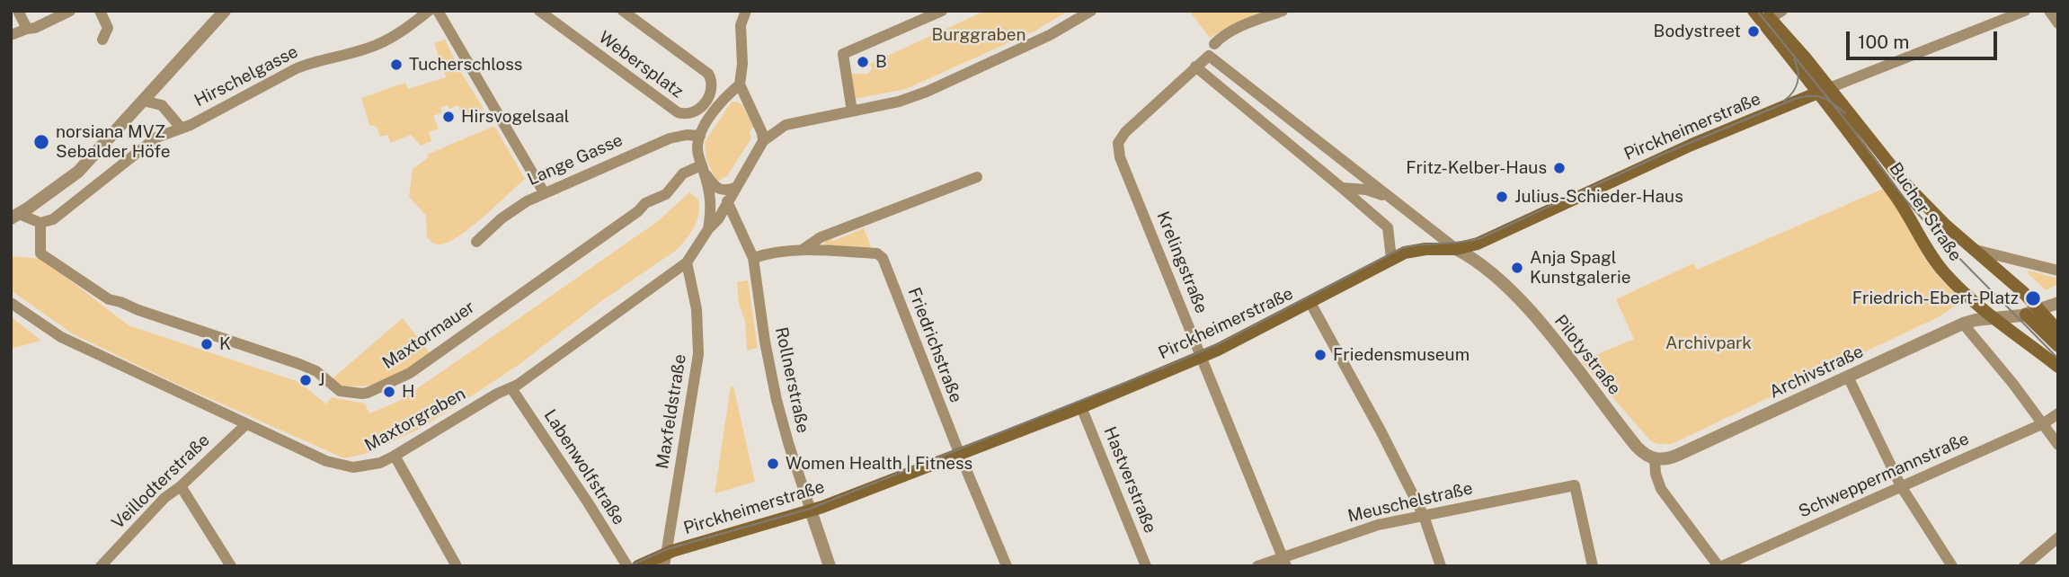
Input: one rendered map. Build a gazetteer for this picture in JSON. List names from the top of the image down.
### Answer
{
  "streets": {
    "main road": ["Pirckheimerstraße", "Bucher Straße"],
    "street": [
      "Webersplatz",
      "Hirschelgasse",
      "Lange Gasse",
      "Krelingstraße",
      "Maxtormauer",
      "Friedrichstraße",
      "Pilotystraße",
      "Archivstraße",
      "Rollnerstraße",
      "Maxfeldstraße",
      "Maxtorgraben",
      "Labenwolfstraße",
      "Schweppermannstraße",
      "Hastverstraße",
      "Veillodterstraße",
      "Meuschelstraße"
    ]
  },
  "crossings": [
    ["Hirschelgasse", "Maxtormauer"],
    ["Pirckheimerstraße", "Bucher Straße"],
    ["Pirckheimerstraße", "Krelingstraße"],
    ["Pirckheimerstraße", "Friedrichstraße"],
    ["Pirckheimerstraße", "Pilotystraße"],
    ["Pirckheimerstraße", "Rollnerstraße"],
    ["Pirckheimerstraße", "Maxfeldstraße"],
    ["Pirckheimerstraße", "Hastverstraße"],
    ["Bucher Straße", "Archivstraße"],
    ["Krelingstraße", "Pilotystraße"],
    ["Krelingstraße", "Meuschelstraße"],
    ["Friedrichstraße", "Rollnerstraße"],
    ["Pilotystraße", "Archivstraße"],
    ["Rollnerstraße", "Maxtorgraben"],
    ["Maxfeldstraße", "Maxtorgraben"],
    ["Maxtorgraben", "Labenwolfstraße"],
    ["Maxtorgraben", "Veillodterstraße"]
  ],
  "parks": ["Burggraben", "Archivpark"],
  "places": [
    "Bodystreet",
    "B",
    "Tucherschloss",
    "Hirsvogelsaal",
    "norsiana MVZ Sebalder Höfe",
    "Fritz-Kelber-Haus",
    "Julius-Schieder-Haus",
    "Anja Spagl Kunstgalerie",
    "Friedrich-Ebert-Platz",
    "K",
    "Friedensmuseum",
    "J",
    "H",
    "Women Health | Fitness"
  ],
  "scale_bar": "100 m"
}
